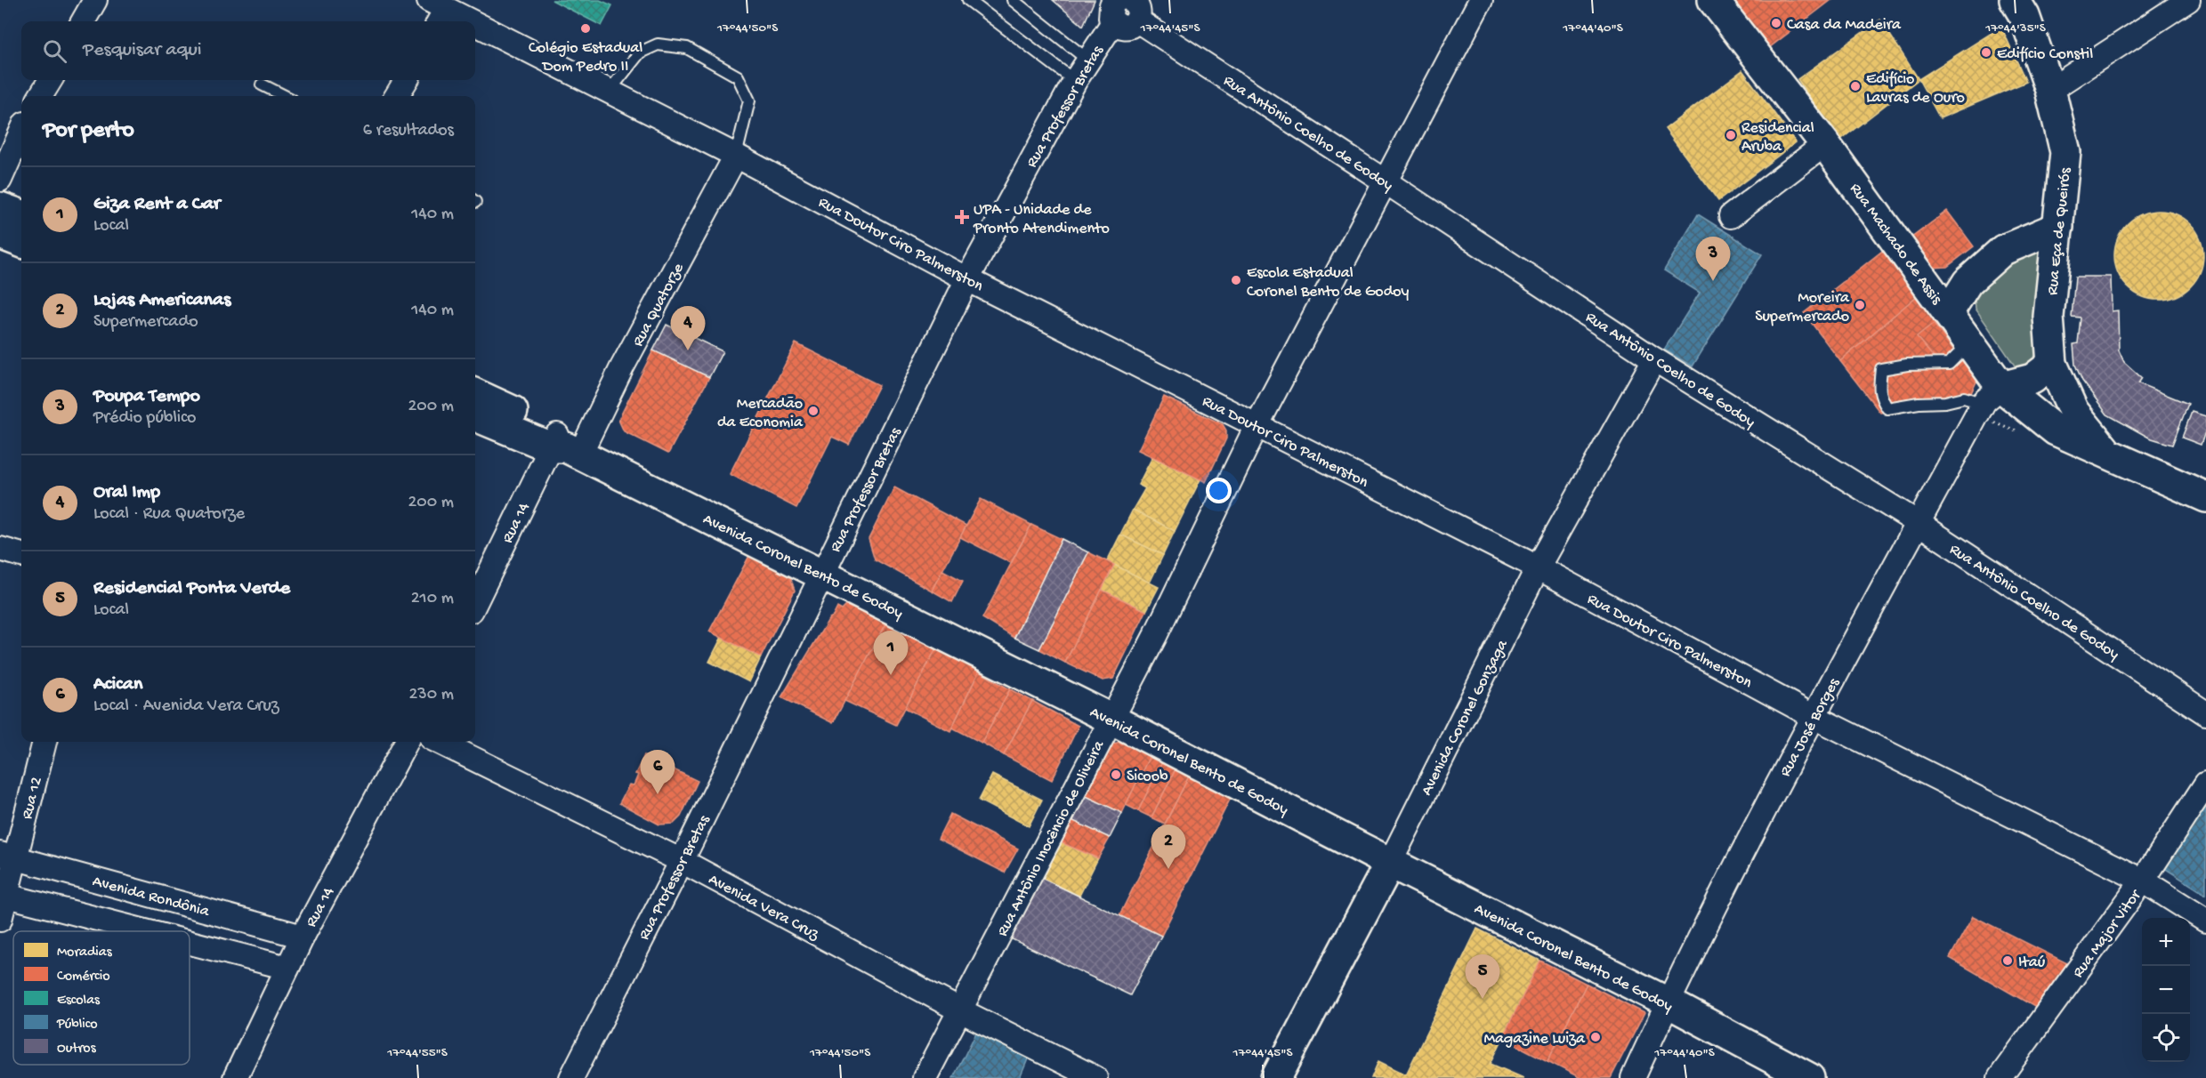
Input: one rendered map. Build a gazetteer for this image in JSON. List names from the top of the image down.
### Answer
{
  "streets": {
    "main road": [
      "Rua Eça de Queirós",
      "Rua Machado de Assis",
      "Avenida Coronel Bento de Godoy",
      "Avenida Coronel Gonzaga"
    ],
    "street": [
      "Rua Professor Bretas",
      "Rua Antônio Coelho de Godoy",
      "Rua Doutor Ciro Palmerston",
      "Rua Quatorze",
      "Rua 14",
      "Rua José Borges",
      "Rua 12",
      "Rua Antônio Inocêncio de Oliveira",
      "Avenida Rondônia",
      "Avenida Vera Cruz",
      "Rua Major Vitor"
    ]
  },
  "crossings": [
    ["Rua Professor Bretas", "Rua Antônio Coelho de Godoy"],
    ["Rua Professor Bretas", "Rua Doutor Ciro Palmerston"],
    ["Rua Professor Bretas", "Avenida Coronel Bento de Godoy"],
    ["Rua Professor Bretas", "Avenida Vera Cruz"],
    ["Rua Antônio Coelho de Godoy", "Avenida Coronel Gonzaga"],
    ["Rua Antônio Coelho de Godoy", "Rua José Borges"],
    ["Rua Antônio Coelho de Godoy", "Rua Antônio Inocêncio de Oliveira"],
    ["Rua Eça de Queirós", "Rua Machado de Assis"],
    ["Rua Doutor Ciro Palmerston", "Rua Quatorze"],
    ["Rua Doutor Ciro Palmerston", "Avenida Coronel Gonzaga"],
    ["Rua Doutor Ciro Palmerston", "Rua José Borges"],
    ["Rua Doutor Ciro Palmerston", "Rua Antônio Inocêncio de Oliveira"],
    ["Rua Doutor Ciro Palmerston", "Rua Major Vitor"],
    ["Rua Machado de Assis", "Rua José Borges"],
    ["Rua Quatorze", "Rua 14"],
    ["Rua Quatorze", "Avenida Coronel Bento de Godoy"],
    ["Rua 14", "Avenida Coronel Bento de Godoy"],
    ["Rua 14", "Avenida Rondônia"],
    ["Avenida Coronel Bento de Godoy", "Avenida Coronel Gonzaga"],
    ["Avenida Coronel Bento de Godoy", "Rua José Borges"],
    ["Avenida Coronel Bento de Godoy", "Rua Antônio Inocêncio de Oliveira"],
    ["Rua 12", "Avenida Rondônia"],
    ["Rua Antônio Inocêncio de Oliveira", "Avenida Vera Cruz"]
  ],
  "places": {
    "other": [
      "Casa da Madeira",
      "Colégio Estadual Dom Pedro II",
      "Edifício Constil",
      "Edifício Lavras de Ouro",
      "Residencial Aruba",
      "Escola Estadual Coronel Bento de Godoy",
      "Moreira Supermercado",
      "Mercadão da Economia",
      "Sicoob",
      "Itaú",
      "Magazine Luiza"
    ],
    "health": ["UPA - Unidade de Pronto Atendimento"]
  },
  "legend": [
    "Moradias",
    "Comércio",
    "Escolas",
    "Público",
    "Outros"
  ],
  "page": {
    "search": "Pesquisar aqui",
    "heading": ["Por perto", "6 resultados"],
    "list": [
      {
        "mark": "1",
        "name": "Giza Rent a Car",
        "note": "Local",
        "value": "140 m"
      },
      {
        "mark": "2",
        "name": "Lojas Americanas",
        "note": "Supermercado",
        "value": "140 m"
      },
      {
        "mark": "3",
        "name": "Poupa Tempo",
        "note": "Prédio público",
        "value": "200 m"
      },
      {
        "mark": "4",
        "name": "Oral Imp",
        "note": "Local · Rua Quatorze",
        "value": "200 m"
      },
      {
        "mark": "5",
        "name": "Residencial Ponta Verde",
        "note": "Local",
        "value": "210 m"
      },
      {
        "mark": "6",
        "name": "Acican",
        "note": "Local · Avenida Vera Cruz",
        "value": "230 m"
      }
    ],
    "pins": [
      "3",
      "4",
      "1",
      "6",
      "2",
      "5"
    ],
    "map_buttons": ["+", "−"]
  },
  "coordinates": [
    "17°44'50\"S",
    "17°44'45\"S",
    "17°44'40\"S",
    "17°44'35\"S",
    "17°44'55\"S"
  ]
}
